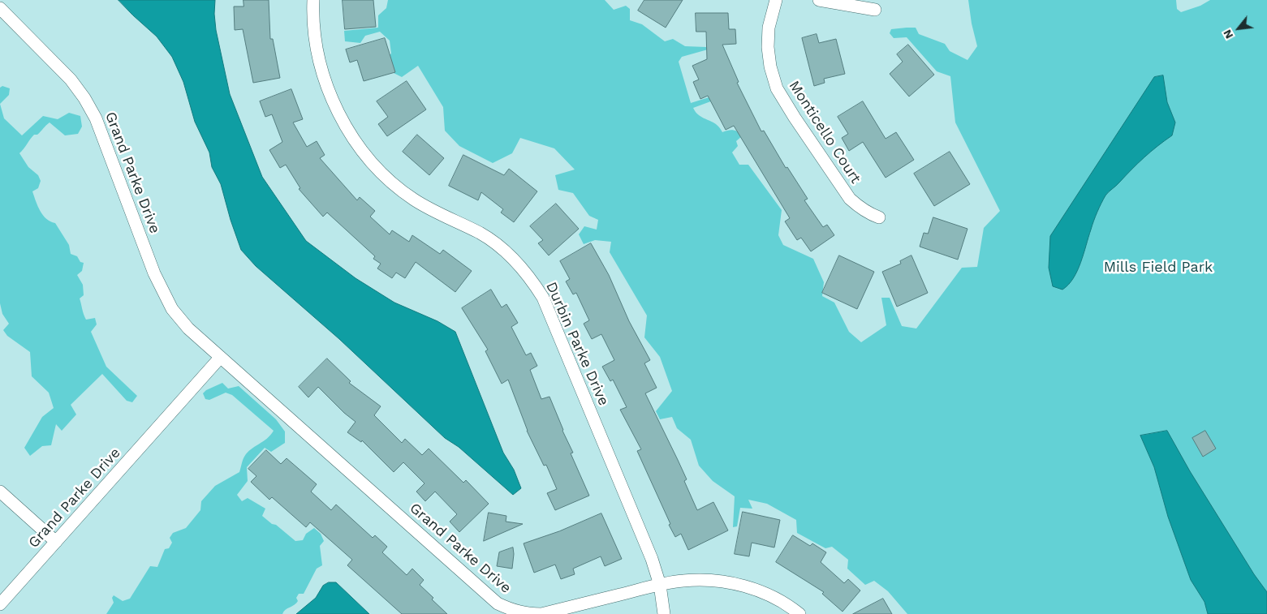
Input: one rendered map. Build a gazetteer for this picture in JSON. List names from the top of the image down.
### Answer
{
  "streets": {
    "street": ["Monticello Court", "Grand Parke Drive", "Durbin Parke Drive"]
  },
  "crossings": [
    ["Grand Parke Drive", "Durbin Parke Drive"]
  ],
  "parks": ["Mills Field Park"],
  "north": "bottom left"
}
